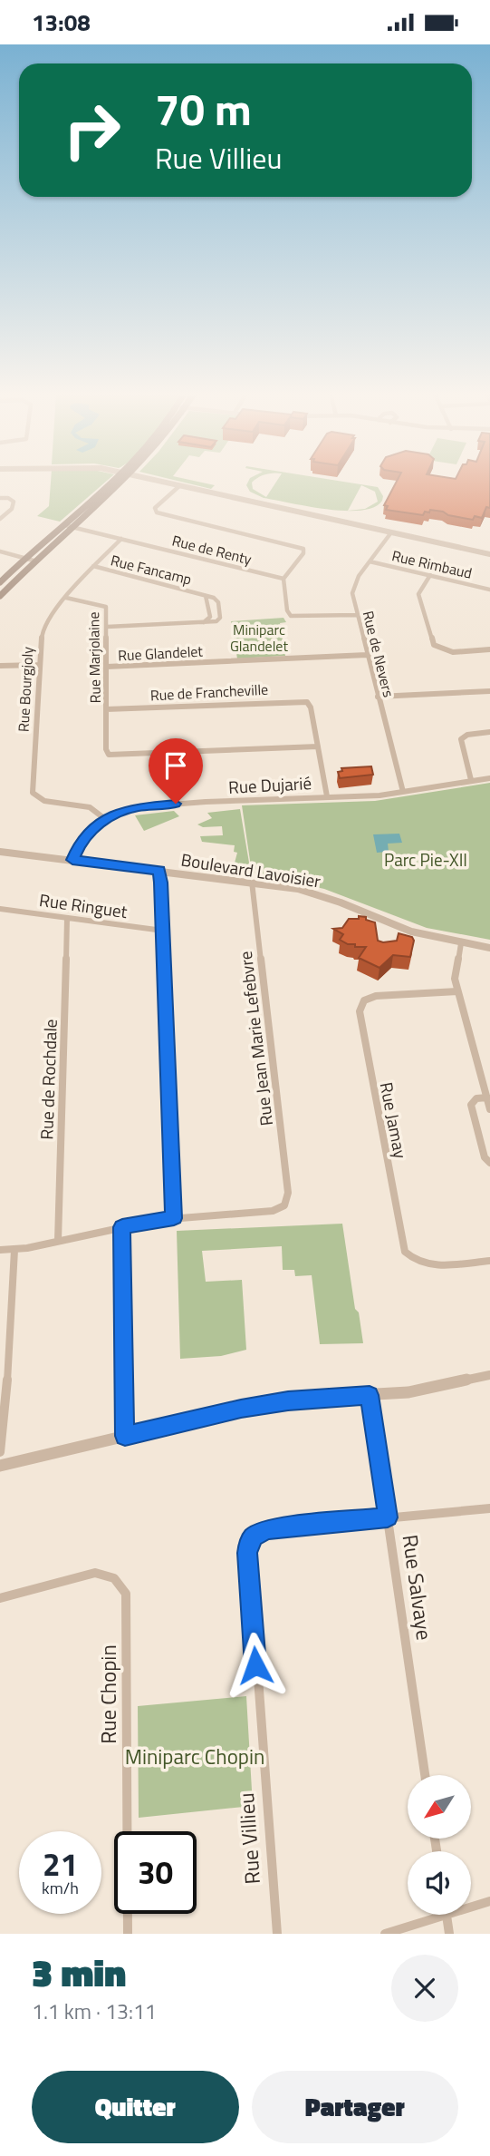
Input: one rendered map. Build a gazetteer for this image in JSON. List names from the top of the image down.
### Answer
{
  "streets": {
    "street": [
      "Rue de Renty",
      "Rue Rimbaud",
      "Rue Fancamp",
      "Rue Glandelet",
      "Rue de Nevers",
      "Rue Marjolaine",
      "Rue Bourgjoly",
      "Rue de Francheville",
      "Rue Dujarié",
      "Boulevard Lavoisier",
      "Rue Ringuet",
      "Rue Jean Marie Lefebvre",
      "Rue de Rochdale",
      "Rue Jamay",
      "Rue Salvaye",
      "Rue Chopin",
      "Rue Villieu"
    ]
  },
  "crossings": [
    ["Rue de Renty", "Rue Bourgjoly"],
    ["Rue Rimbaud", "Rue de Nevers"],
    ["Rue Fancamp", "Rue Bourgjoly"],
    ["Rue Glandelet", "Rue de Nevers"],
    ["Rue Glandelet", "Rue Marjolaine"],
    ["Rue de Nevers", "Rue Dujarié"],
    ["Rue Marjolaine", "Rue Bourgjoly"],
    ["Rue Marjolaine", "Rue de Francheville"],
    ["Rue Bourgjoly", "Rue Dujarié"],
    ["Rue Dujarié", "Boulevard Lavoisier"],
    ["Boulevard Lavoisier", "Rue Jean Marie Lefebvre"],
    ["Rue Ringuet", "Rue de Rochdale"],
    ["Rue Salvaye", "Rue Villieu"]
  ],
  "parks": ["Miniparc Glandelet", "Parc Pie-XII", "Miniparc Chopin"],
  "north": "bottom left",
  "page": {
    "status": "13:08",
    "turn": ["70 m", "Rue Villieu"],
    "speed": "21 km/h",
    "limit": "30",
    "heading": ["3 min", "1.1 km · 13:11"],
    "buttons": ["Quitter", "Partager"]
  }
}
